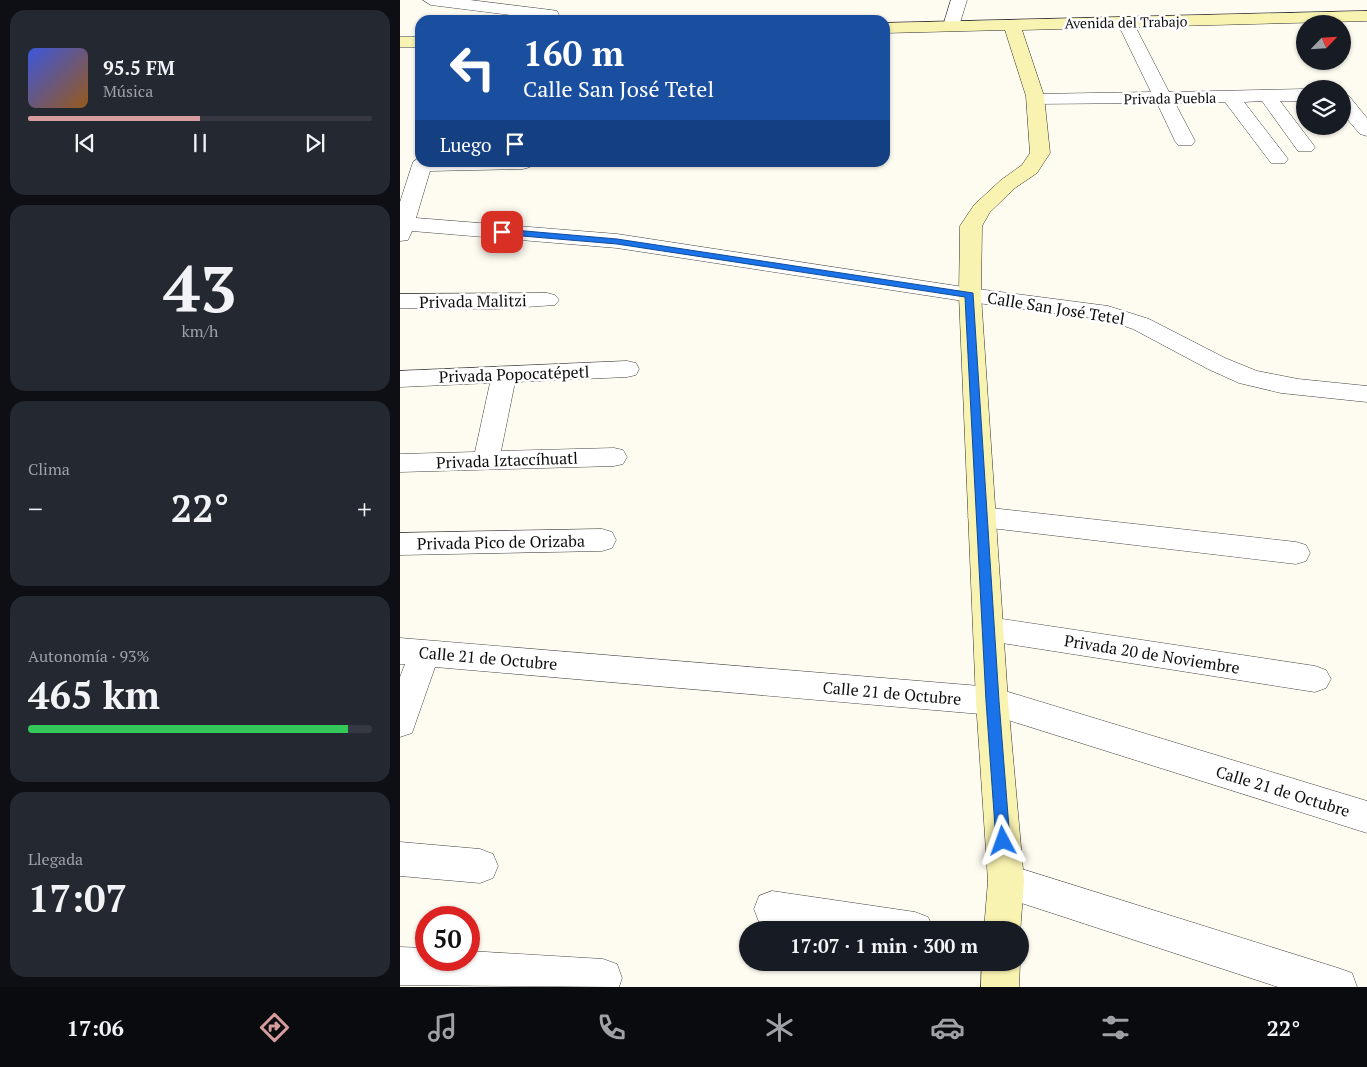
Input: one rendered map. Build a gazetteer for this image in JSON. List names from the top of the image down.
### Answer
{
  "streets": {
    "main road": ["Avenida del Trabajo"],
    "street": [
      "Privada Puebla",
      "Privada Malitzi",
      "Calle San José Tetel",
      "Privada Popocatépetl",
      "Privada Iztaccíhuatl",
      "Privada Pico de Orizaba",
      "Privada 20 de Noviembre",
      "Calle 21 de Octubre"
    ]
  },
  "north": "top right",
  "page": {
    "turn": ["160 m", "Calle San José Tetel"],
    "song": ["95.5 FM", "Música"],
    "then": "Luego",
    "tile": [
      ["43", "km/h"],
      "Clima",
      ["Autonomía · 93%", "465 km"],
      ["Llegada", "17:07"]
    ],
    "heat": ["−", "22°", "+"],
    "limit": "50",
    "trip": "17:07 · 1 min · 300 m",
    "tabs": ["17:06", "22°"]
  }
}
